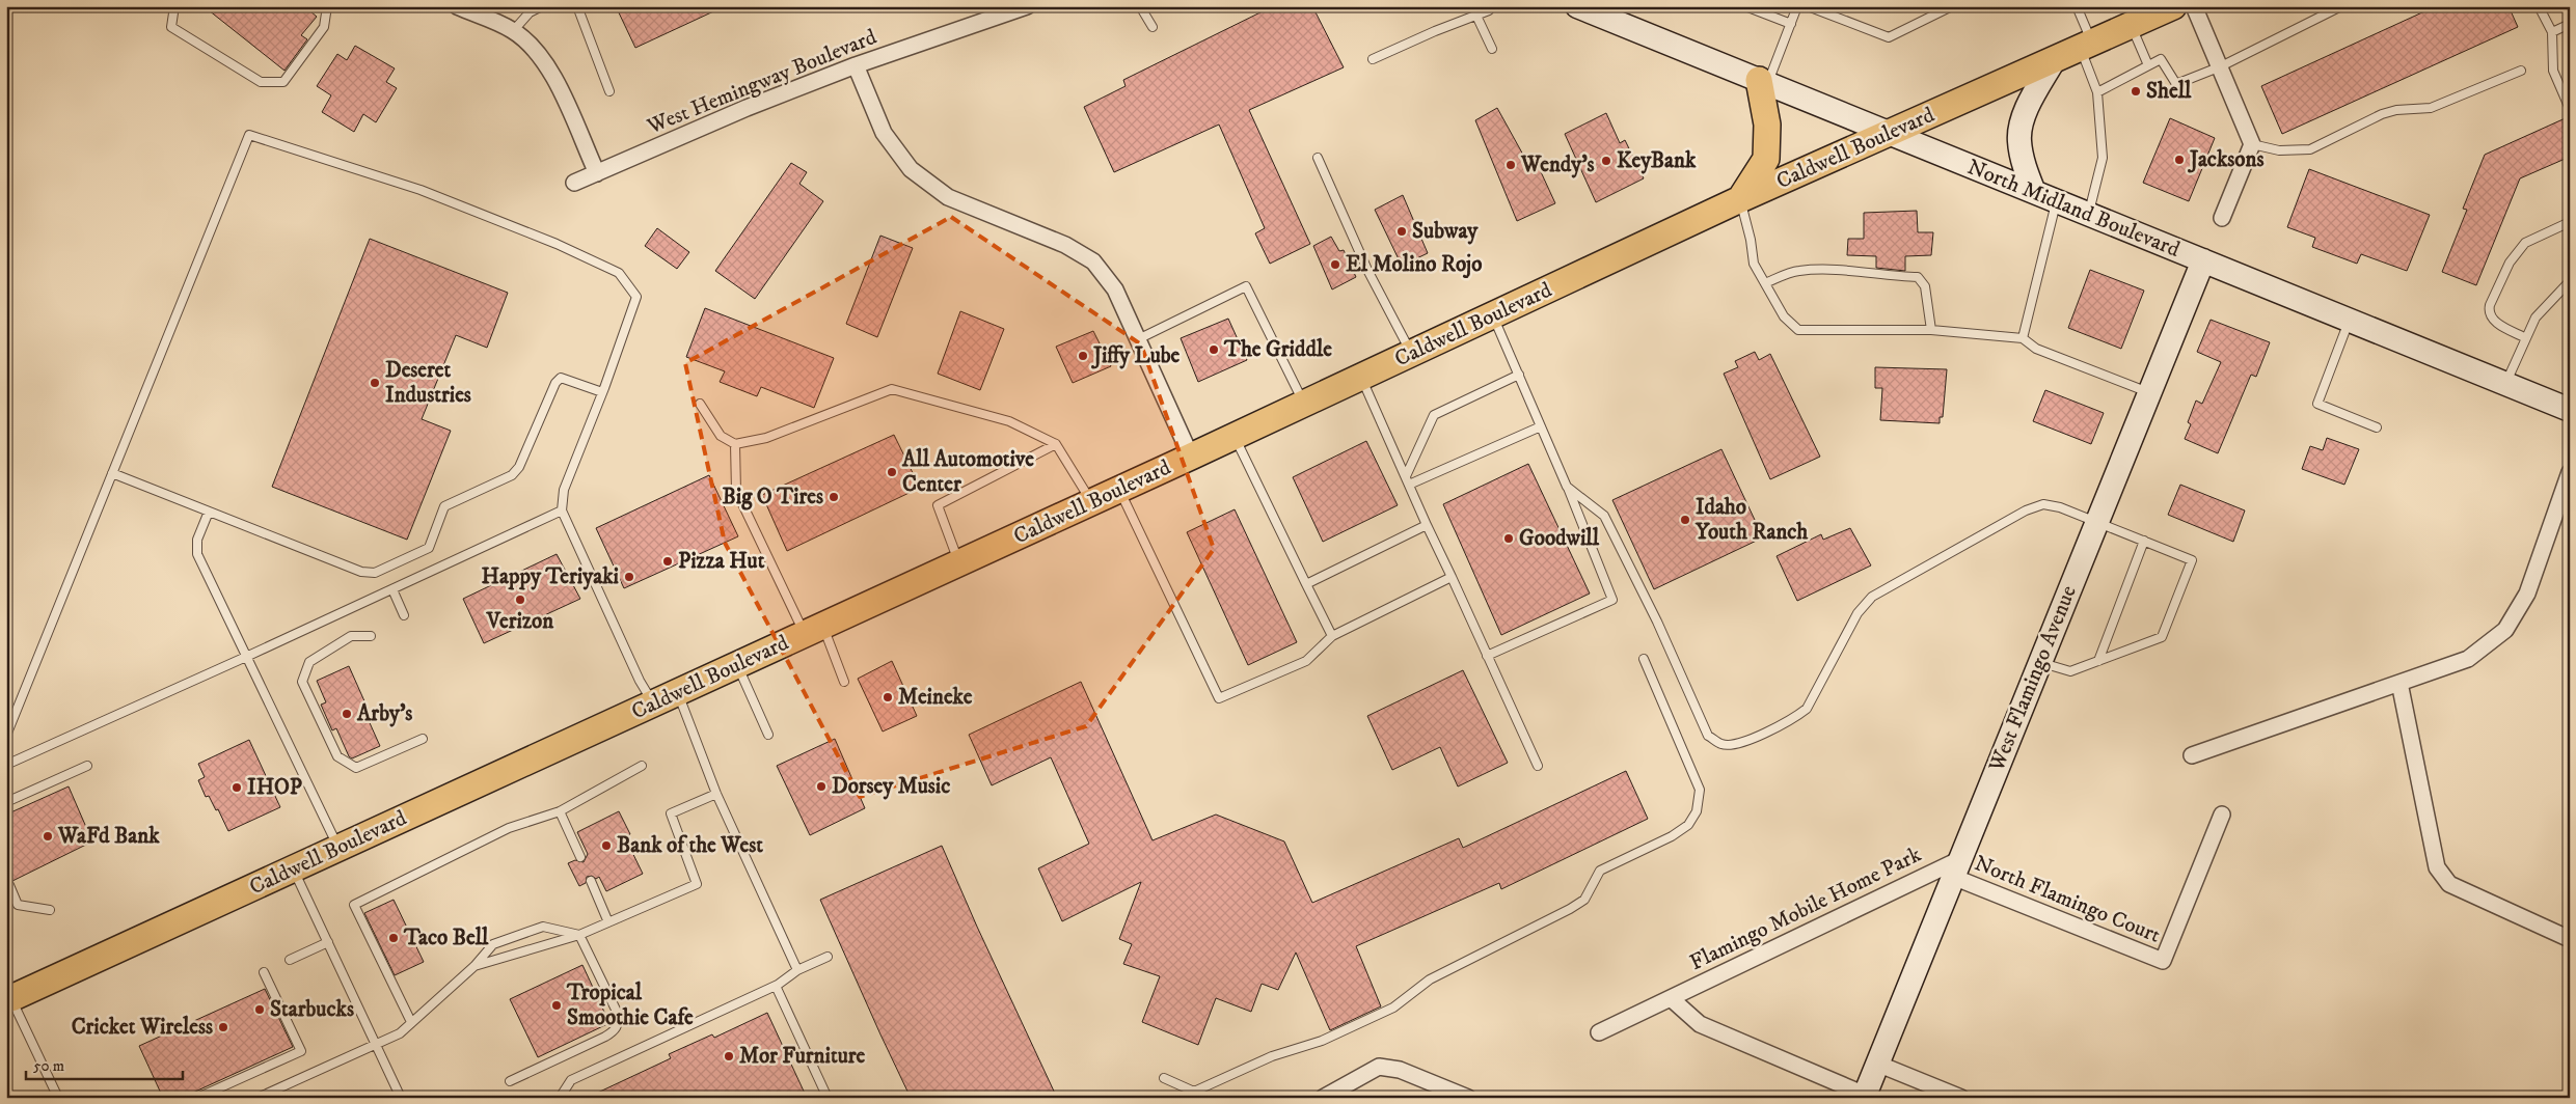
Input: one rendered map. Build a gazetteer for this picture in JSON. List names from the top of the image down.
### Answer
{
  "streets": {
    "main road": ["Caldwell Boulevard"],
    "street": [
      "West Hemingway Boulevard",
      "North Midland Boulevard",
      "West Flamingo Avenue",
      "North Flamingo Court",
      "Flamingo Mobile Home Park"
    ]
  },
  "crossings": [
    ["Caldwell Boulevard", "North Midland Boulevard"],
    ["North Midland Boulevard", "West Flamingo Avenue"],
    ["West Flamingo Avenue", "North Flamingo Court"],
    ["West Flamingo Avenue", "Flamingo Mobile Home Park"],
    ["North Flamingo Court", "Flamingo Mobile Home Park"]
  ],
  "places": [
    "Shell",
    "Jacksons",
    "KeyBank",
    "Wendy's",
    "Subway",
    "El Molino Rojo",
    "The Griddle",
    "Jiffy Lube",
    "Deseret Industries",
    "All Automotive Center",
    "Big O Tires",
    "Idaho Youth Ranch",
    "Goodwill",
    "Pizza Hut",
    "Happy Teriyaki",
    "Verizon",
    "Meineke",
    "Arby's",
    "Dorsey Music",
    "IHOP",
    "WaFd Bank",
    "Bank of the West",
    "Taco Bell",
    "Tropical Smoothie Cafe",
    "Starbucks",
    "Cricket Wireless",
    "Mor Furniture"
  ],
  "scale_bar": "50 m"
}
